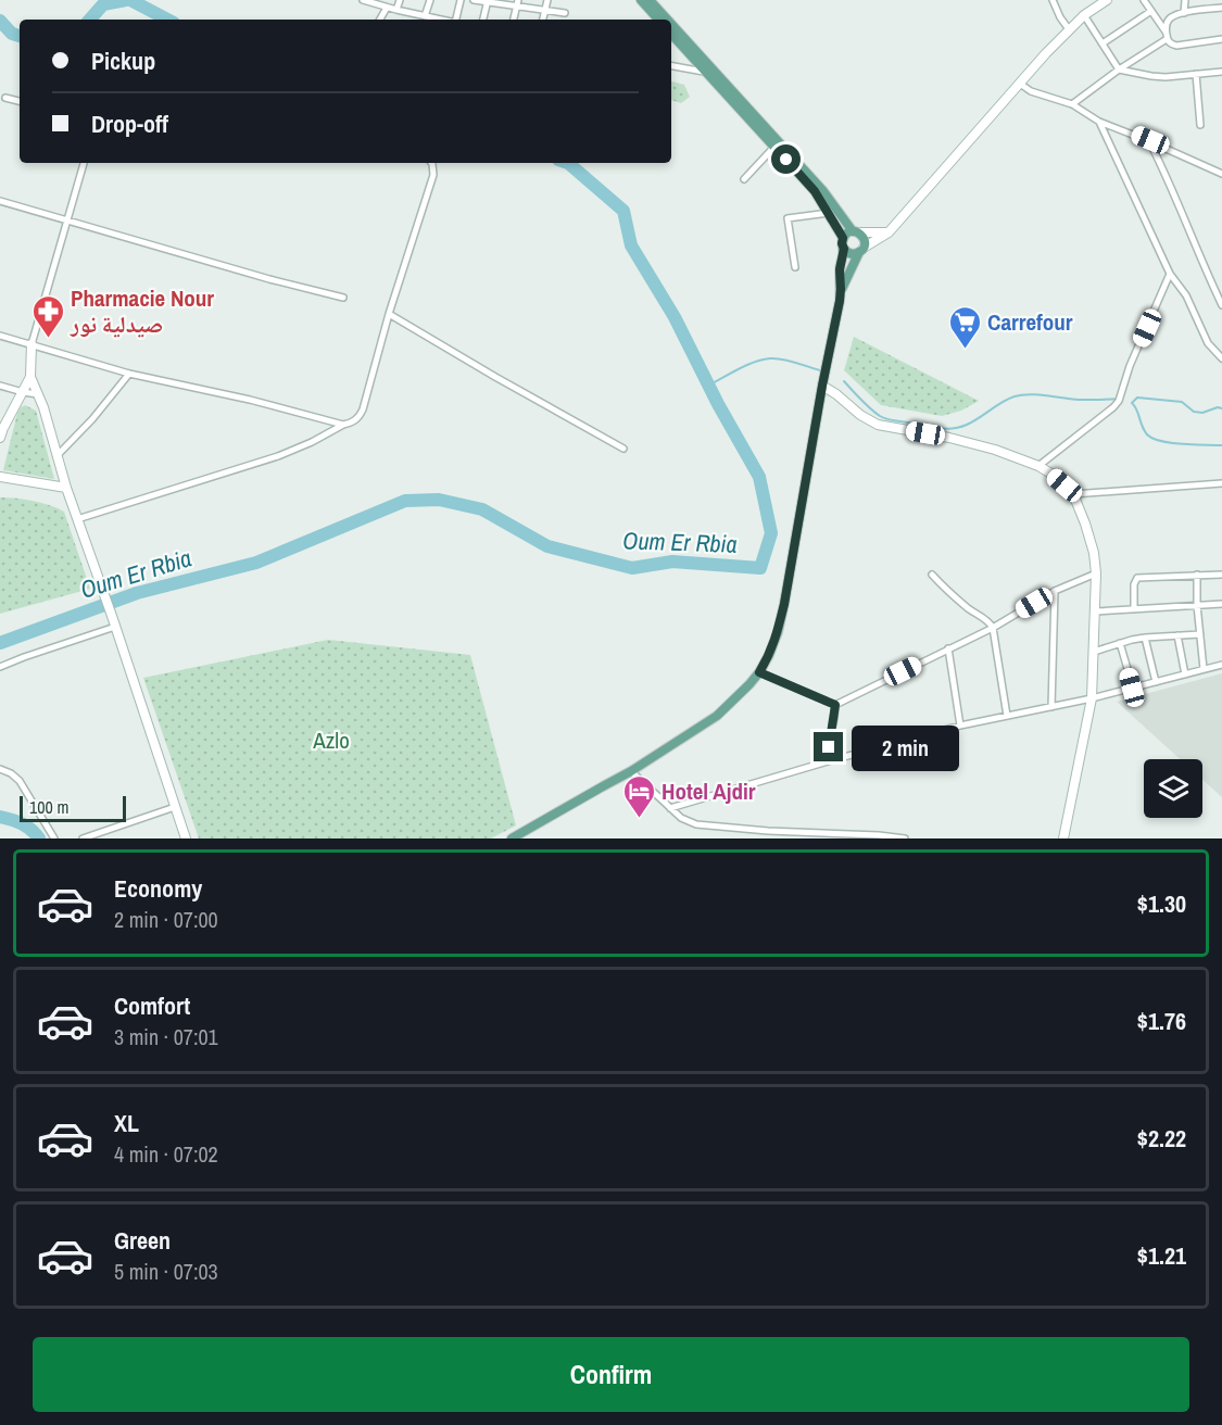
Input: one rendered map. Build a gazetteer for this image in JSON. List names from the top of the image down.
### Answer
{
  "water": ["Oum Er Rbia"],
  "parks": ["Azlo"],
  "places": {
    "pharmacy": ["Pharmacie Nour صيدلية نور"],
    "supermarket": ["Carrefour"],
    "hotel": ["Hotel Ajdir"]
  },
  "scale_bar": "100 m",
  "page": {
    "banner": ["Pickup", "Drop-off"],
    "bubble": "2 min",
    "scale": "100 m",
    "list": [
      {
        "name": "Economy",
        "note": "2 min · 07:00",
        "value": "$1.30"
      },
      {
        "name": "Comfort",
        "note": "3 min · 07:01",
        "value": "$1.76"
      },
      {
        "name": "XL",
        "note": "4 min · 07:02",
        "value": "$2.22"
      },
      {
        "name": "Green",
        "note": "5 min · 07:03",
        "value": "$1.21"
      }
    ],
    "buttons": "Confirm"
  }
}
